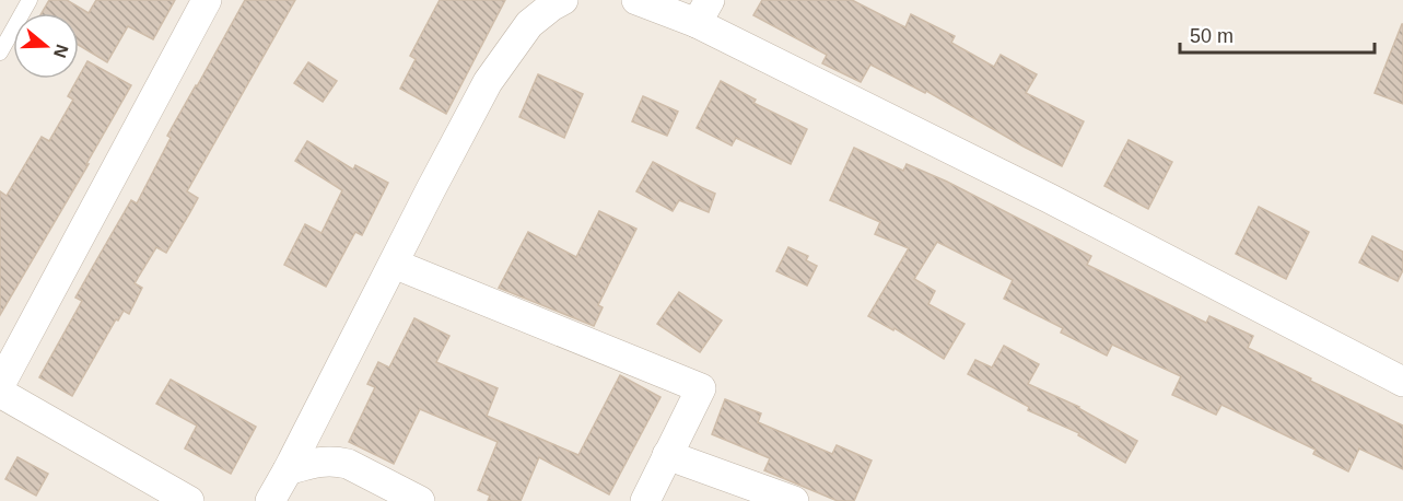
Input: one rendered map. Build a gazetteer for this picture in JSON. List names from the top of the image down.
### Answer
{
  "scale_bar": "50 m",
  "north": "right"
}
